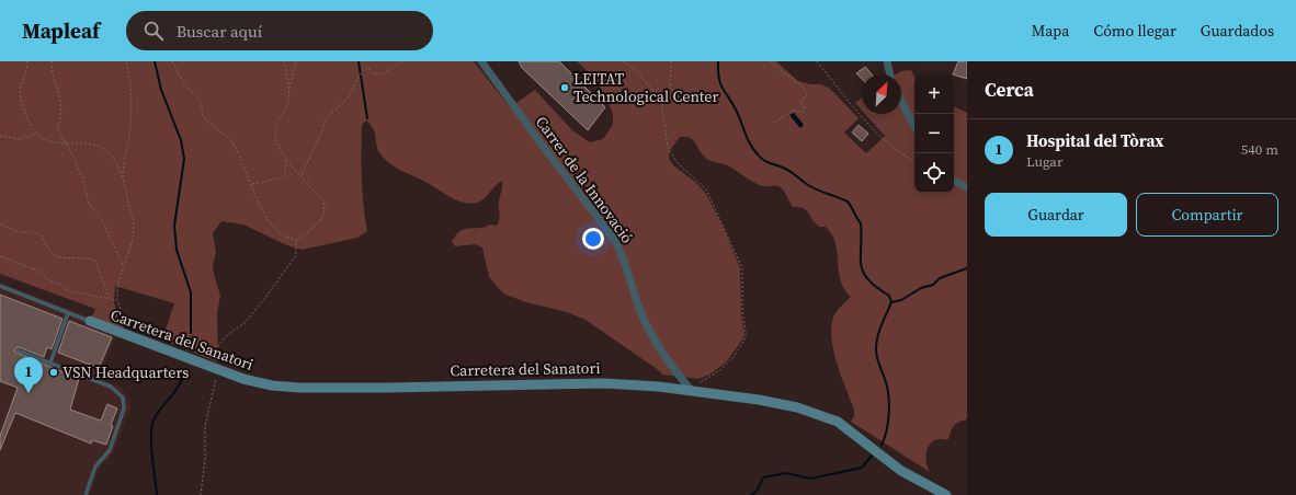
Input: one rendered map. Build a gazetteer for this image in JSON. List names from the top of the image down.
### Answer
{
  "streets": {
    "street": ["Carrer de la Innovació", "Carretera del Sanatori"]
  },
  "crossings": [
    ["Carrer de la Innovació", "Carretera del Sanatori"]
  ],
  "places": ["LEITAT Technological Center", "VSN Headquarters"],
  "north": "top right",
  "page": {
    "header": "Mapleaf",
    "search": "Buscar aquí",
    "nav": ["Mapa", "Cómo llegar", "Guardados"],
    "heading": "Cerca",
    "map_buttons": ["+", "−"],
    "list": [
      {
        "mark": "1",
        "name": "Hospital del Tòrax",
        "note": "Lugar",
        "value": "540 m"
      }
    ],
    "buttons": ["Guardar", "Compartir"],
    "pins": "1"
  }
}
